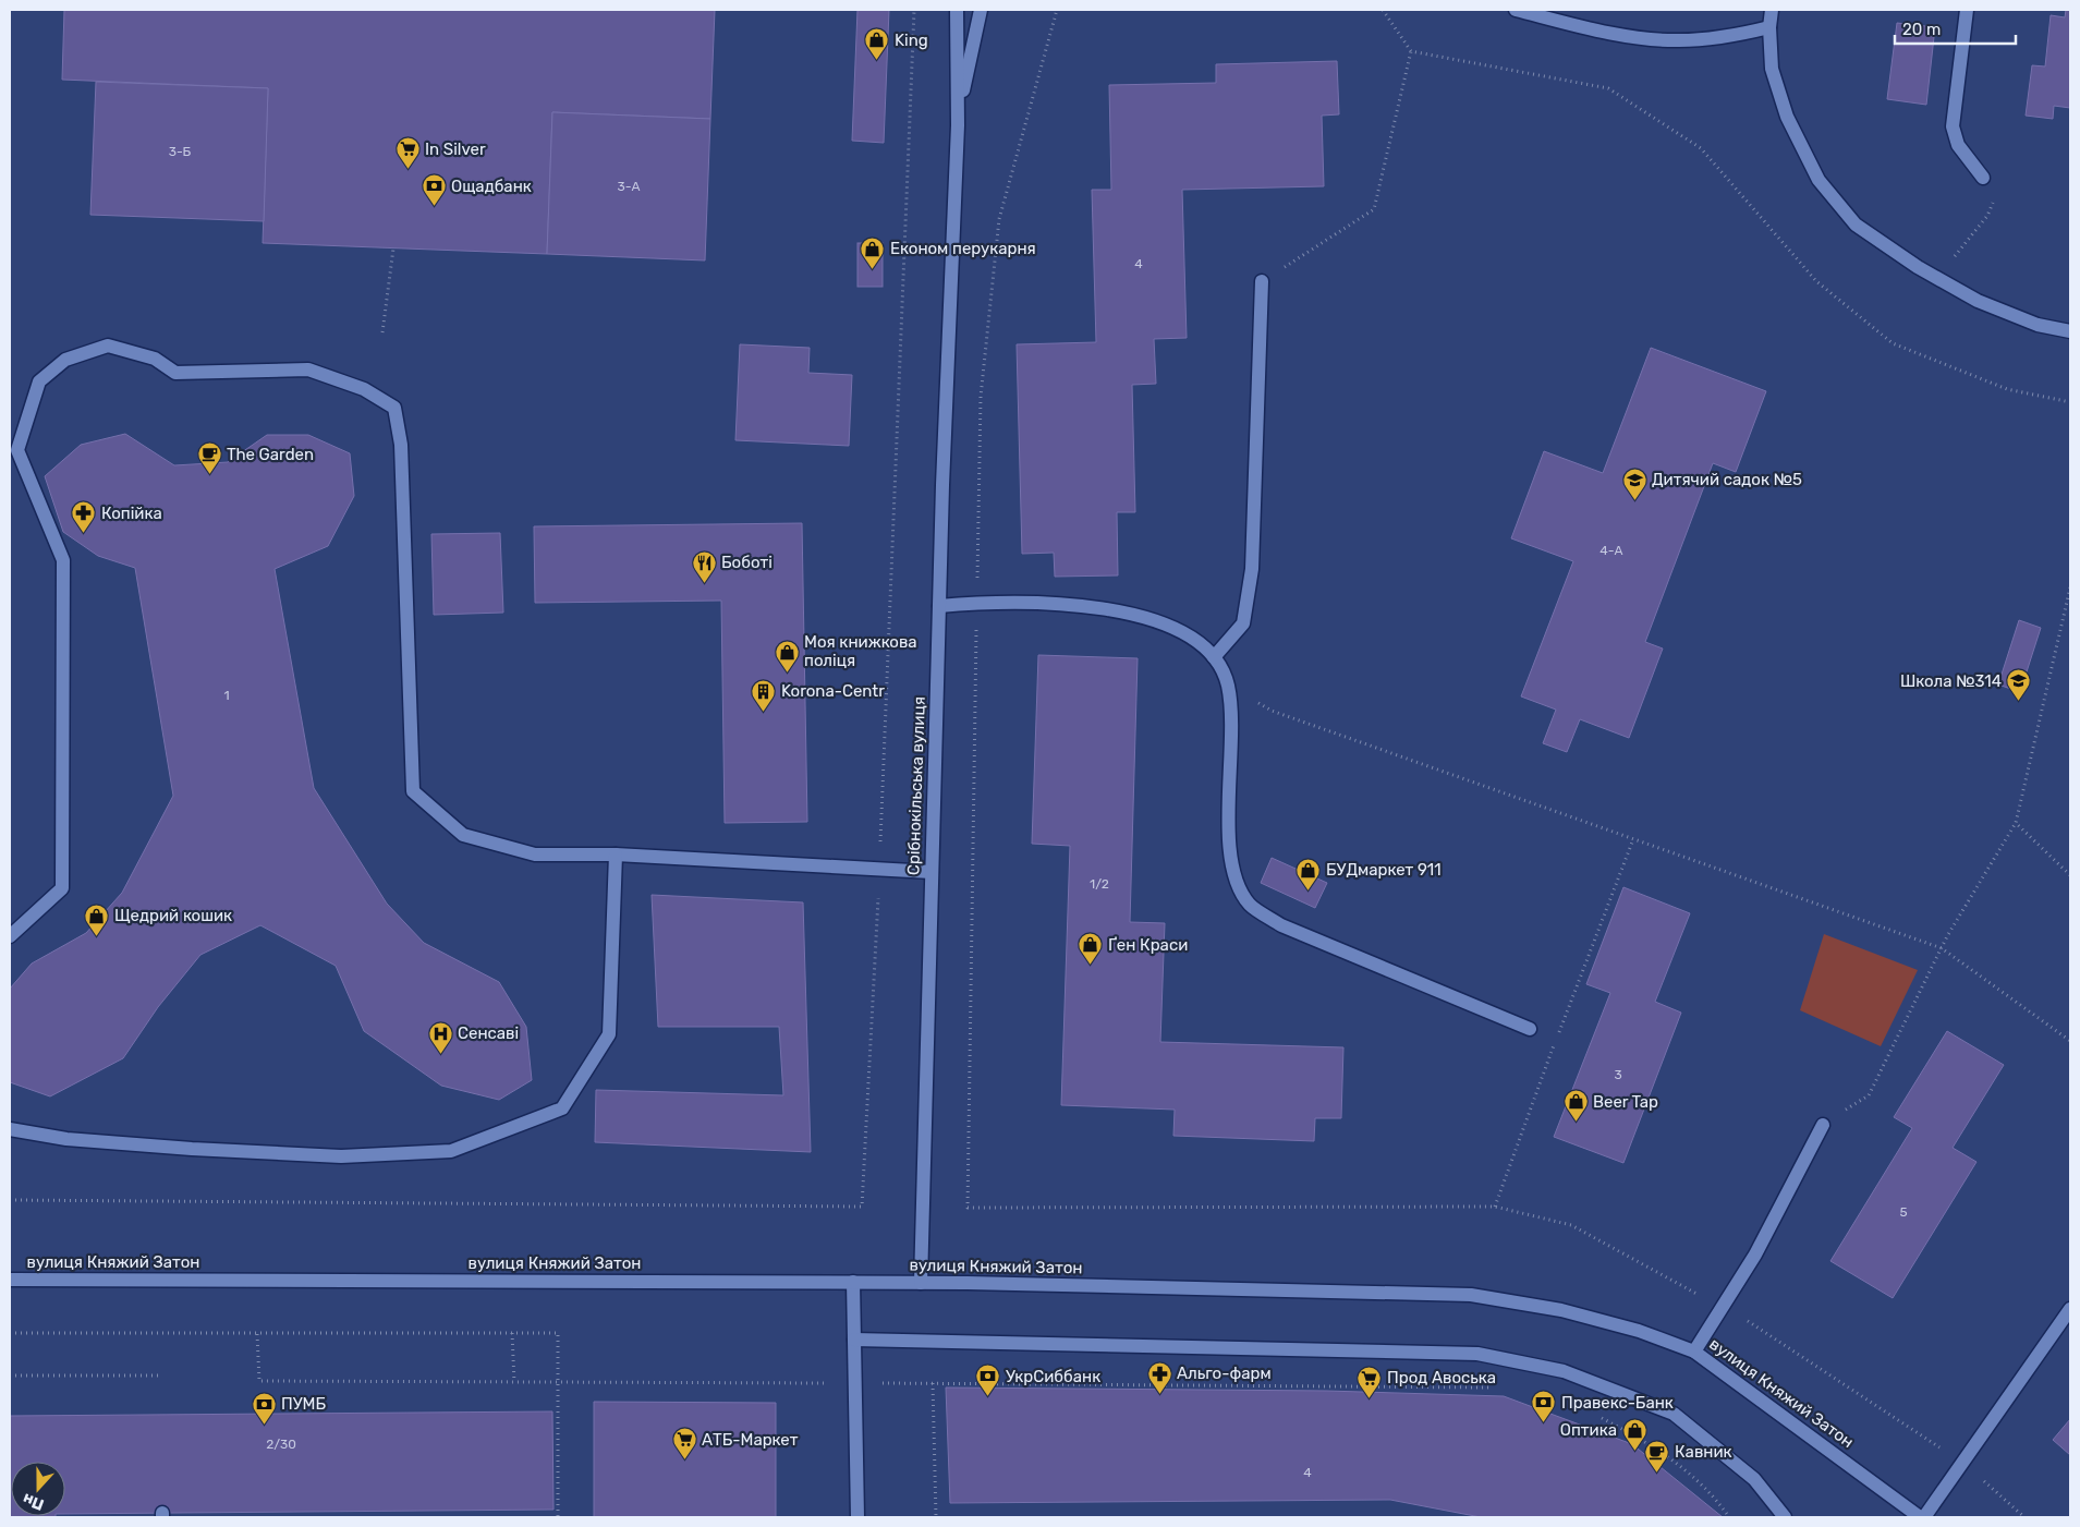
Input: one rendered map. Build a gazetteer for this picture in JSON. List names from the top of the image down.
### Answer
{
  "streets": {
    "street": ["Срібнокільська вулиця", "вулиця Княжий Затон"]
  },
  "crossings": [
    ["Срібнокільська вулиця", "вулиця Княжий Затон"]
  ],
  "places": {
    "shop": [
      "King",
      "Економ перукарня",
      "Моя книжкова поліця",
      "БУДмаркет 911",
      "Щедрий кошик",
      "Ґен Краси",
      "Beer Tap",
      "Оптика"
    ],
    "supermarket": ["In Silver", "Прод Авоська", "АТБ-Маркет"],
    "bank": [
      "Ощадбанк",
      "УкрСиббанк",
      "Правекс-Банк",
      "ПУМБ"
    ],
    "cafe": ["The Garden", "Кавник"],
    "school or university": ["Дитячий садок №5", "Школа №314"],
    "pharmacy": ["Копійка", "Альго-фарм"],
    "restaurant": ["Боботі"],
    "building": ["Korona-Centr"],
    "hospital": ["Сенсаві"]
  },
  "house_numbers": [
    "3-Б",
    "3-А",
    "4",
    "4-А",
    "1",
    "1/2",
    "3",
    "5",
    "2/30",
    "4"
  ],
  "scale_bar": "20 m",
  "north": "bottom"
}
